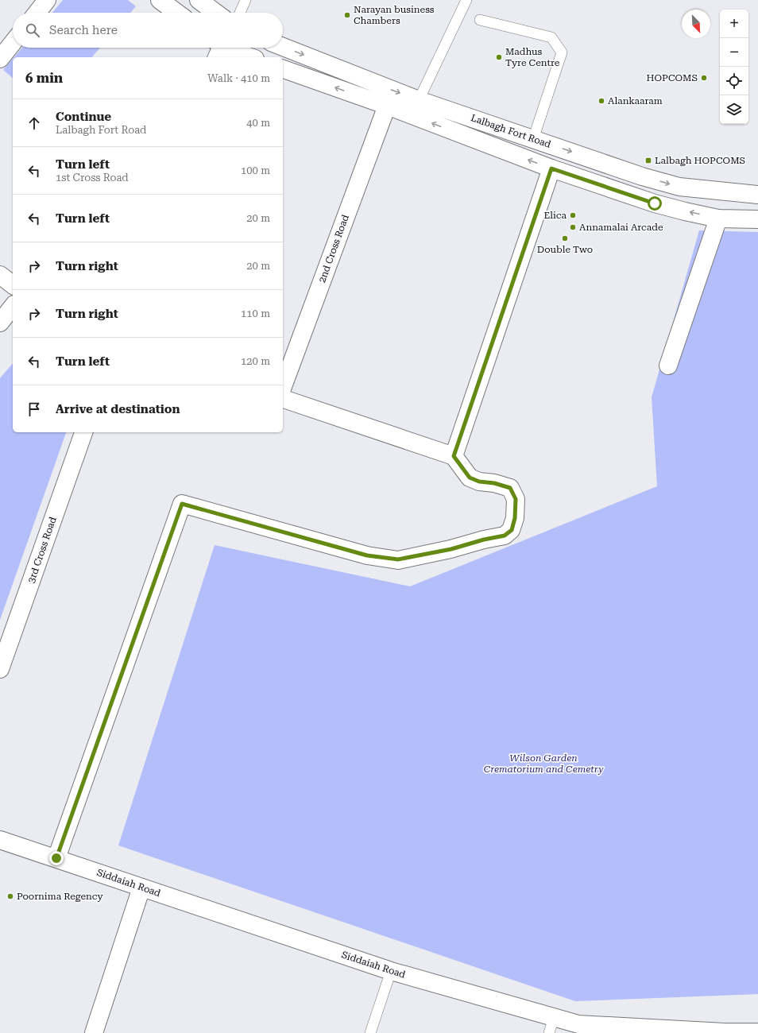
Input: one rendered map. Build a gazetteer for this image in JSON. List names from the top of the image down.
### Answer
{
  "streets": {
    "street": [
      "Lalbagh Fort Road",
      "2nd Cross Road",
      "3rd Cross Road",
      "Siddaiah Road"
    ]
  },
  "crossings": [
    ["Lalbagh Fort Road", "2nd Cross Road"]
  ],
  "parks": ["Wilson Garden Crematorium and Cemetry"],
  "places": {
    "other": [
      "Narayan business Chambers",
      "Madhus Tyre Centre",
      "HOPCOMS",
      "Alankaaram",
      "Elica",
      "Annamalai Arcade",
      "Double Two",
      "Poornima Regency"
    ],
    "transit": ["Lalbagh HOPCOMS"]
  },
  "north": "bottom right",
  "page": {
    "map_buttons": ["+", "−"],
    "search": "Search here",
    "heading": ["6 min", "Walk · 410 m"],
    "list": [
      ["Continue", "Lalbagh Fort Road", "40 m"],
      ["Turn left", "1st Cross Road", "100 m"],
      ["Turn left", "20 m"],
      ["Turn right", "20 m"],
      ["Turn right", "110 m"],
      ["Turn left", "120 m"],
      "Arrive at destination"
    ]
  }
}
